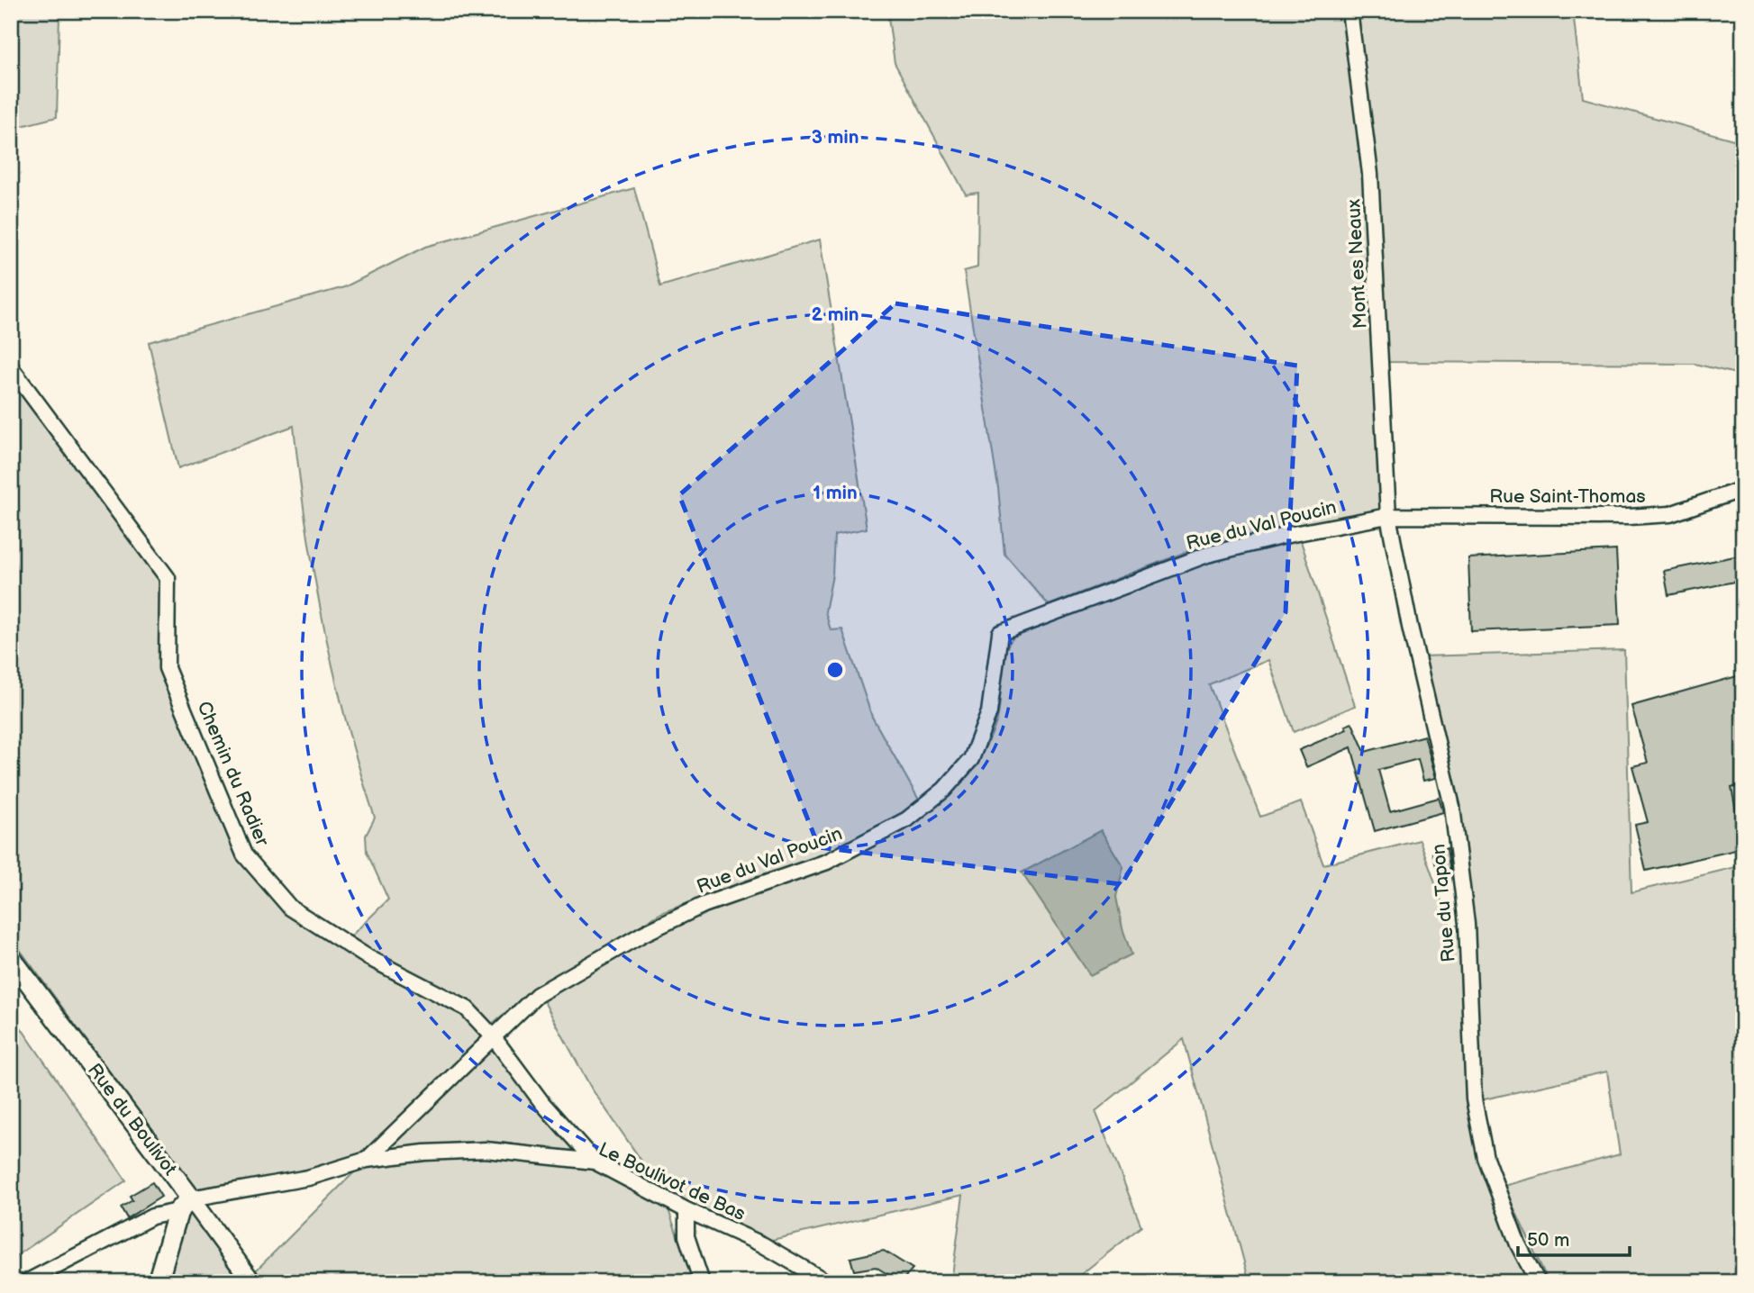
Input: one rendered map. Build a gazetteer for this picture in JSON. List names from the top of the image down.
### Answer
{
  "streets": {
    "main road": ["Rue du Boulivot"],
    "street": [
      "Mont es Neaux",
      "Rue Saint-Thomas",
      "Rue du Val Poucin",
      "Chemin du Radier",
      "Rue du Tapon",
      "Le Boulivot de Bas"
    ]
  },
  "crossings": [
    ["Mont es Neaux", "Rue Saint-Thomas"],
    ["Mont es Neaux", "Rue du Val Poucin"],
    ["Mont es Neaux", "Rue du Tapon"],
    ["Rue Saint-Thomas", "Rue du Val Poucin"],
    ["Rue Saint-Thomas", "Rue du Tapon"],
    ["Rue du Val Poucin", "Chemin du Radier"],
    ["Rue du Val Poucin", "Rue du Tapon"],
    ["Rue du Val Poucin", "Le Boulivot de Bas"],
    ["Chemin du Radier", "Le Boulivot de Bas"],
    ["Rue du Boulivot", "Le Boulivot de Bas"]
  ],
  "scale_bar": "50 m",
  "rings": ["3 min", "2 min", "1 min"]
}
